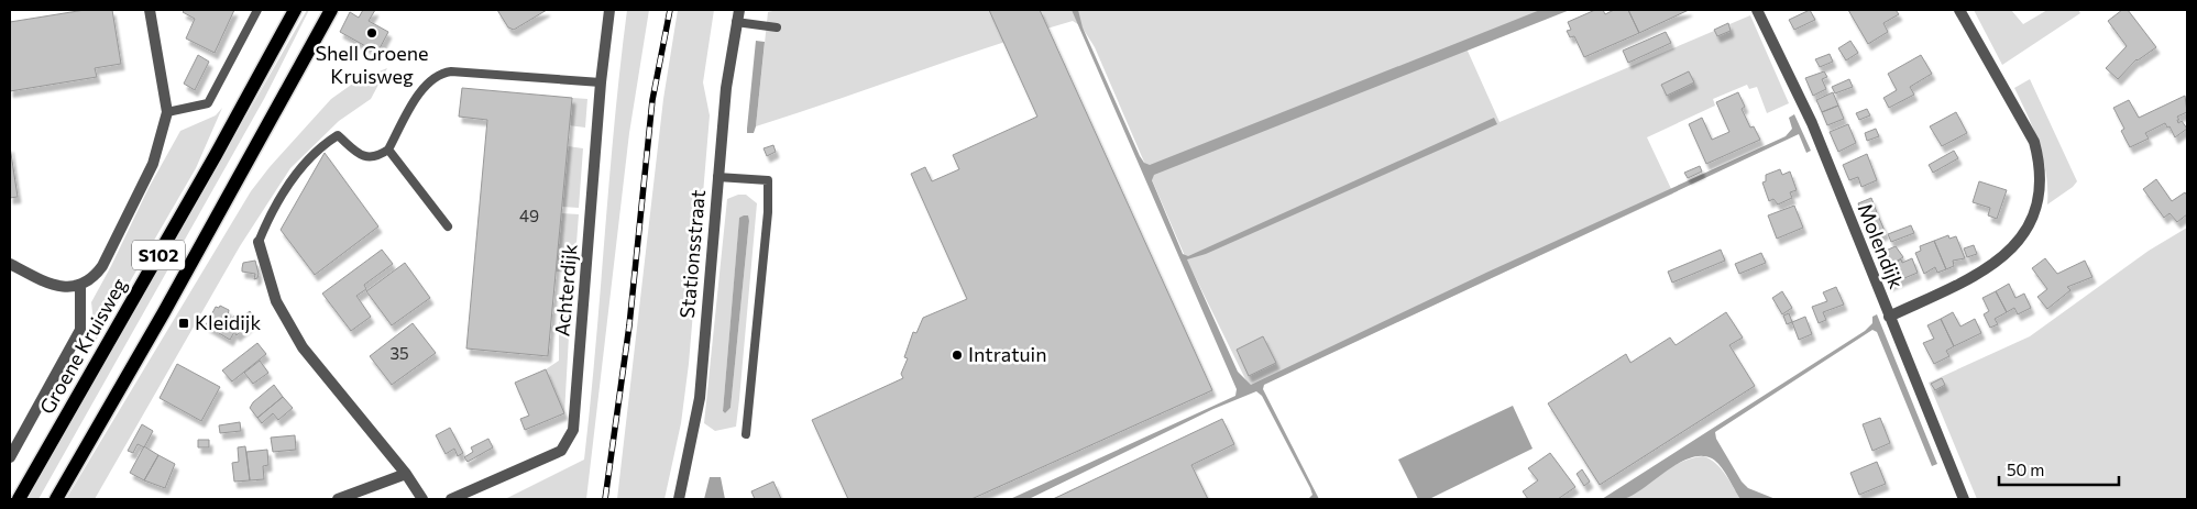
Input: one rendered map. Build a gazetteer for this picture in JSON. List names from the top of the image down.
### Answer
{
  "streets": {
    "main road": ["S102", "Groene Kruisweg"],
    "street": ["Molendijk", "Stationsstraat", "Achterdijk"]
  },
  "places": {
    "other": ["Shell Groene Kruisweg", "Intratuin"],
    "transit": ["Kleidijk"]
  },
  "house_numbers": ["49", "35"],
  "scale_bar": "50 m"
}
